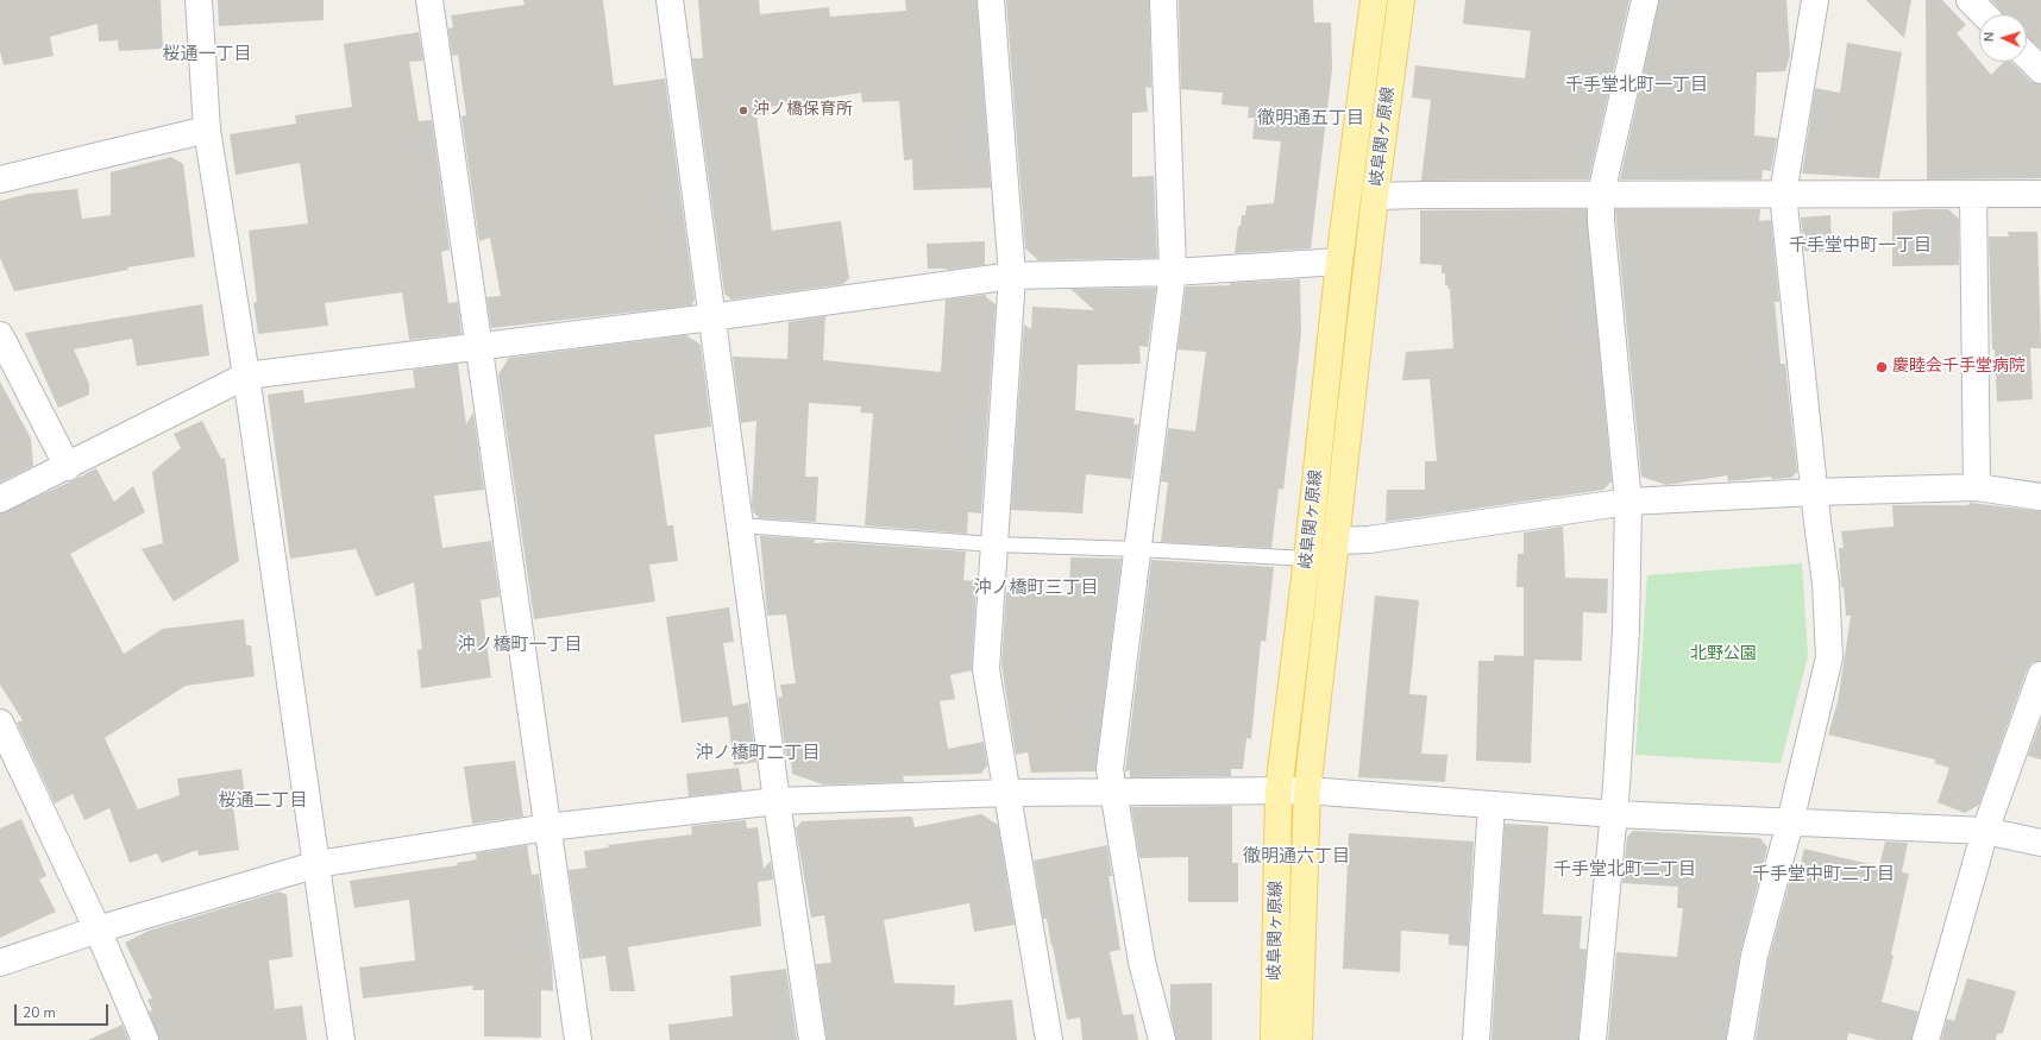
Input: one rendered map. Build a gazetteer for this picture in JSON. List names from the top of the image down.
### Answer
{
  "streets": {
    "main road": ["岐阜関ヶ原線"]
  },
  "districts": [
    "桜通一丁目",
    "千手堂北町一丁目",
    "徹明通五丁目",
    "千手堂中町一丁目",
    "沖ノ橋町三丁目",
    "沖ノ橋町一丁目",
    "沖ノ橋町二丁目",
    "桜通二丁目",
    "徹明通六丁目",
    "千手堂北町二丁目",
    "千手堂中町二丁目"
  ],
  "parks": ["北野公園"],
  "places": ["沖ノ橋保育所", "慶睦会千手堂病院"],
  "scale_bar": "20 m",
  "north": "left"
}
